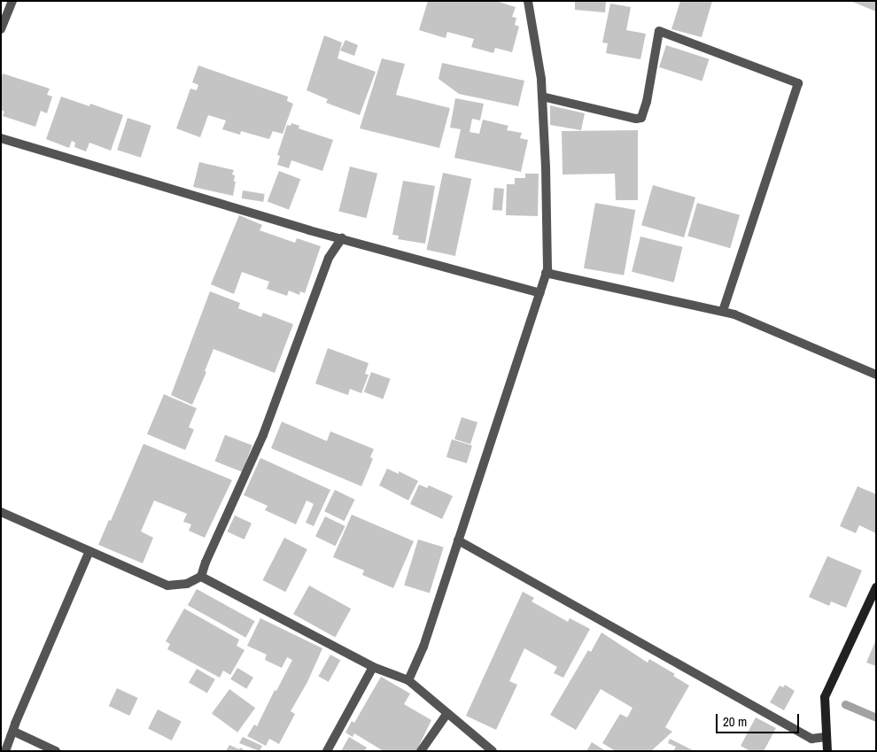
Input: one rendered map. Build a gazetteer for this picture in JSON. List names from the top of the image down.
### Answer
{
  "scale_bar": "20 m"
}
